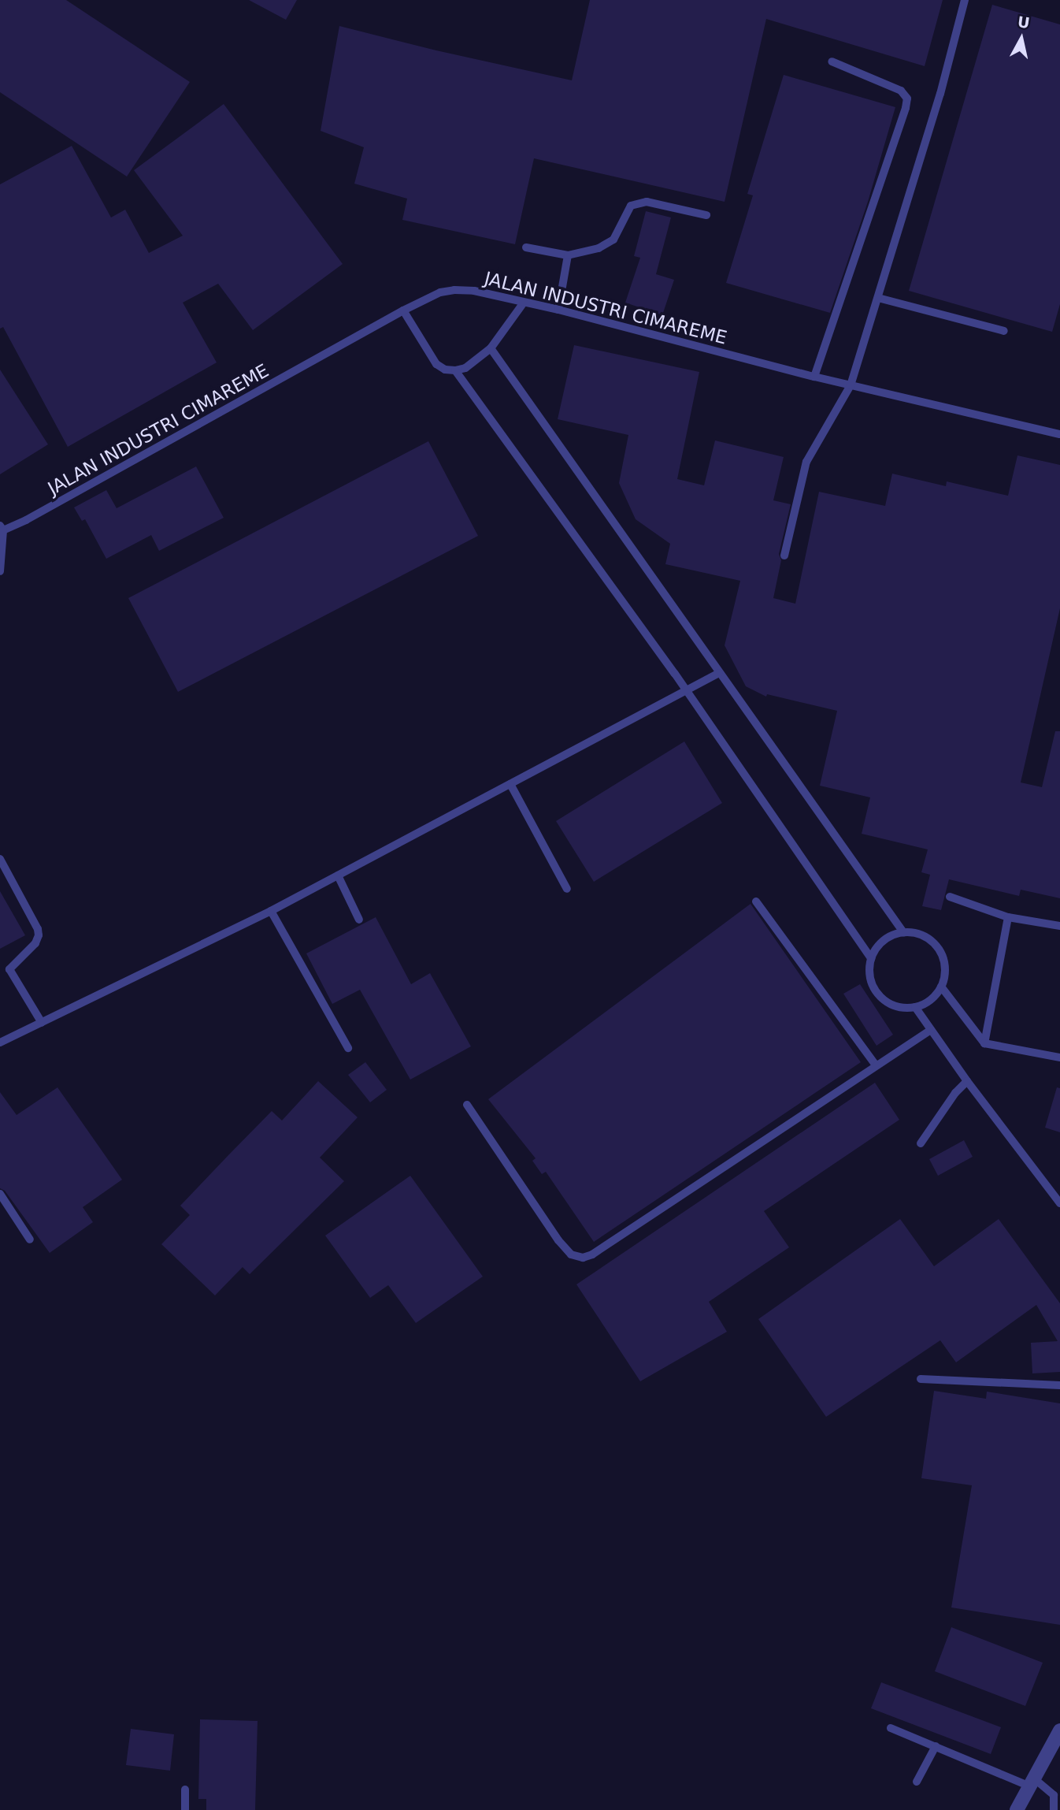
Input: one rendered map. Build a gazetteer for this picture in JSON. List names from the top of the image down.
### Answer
{
  "streets": {
    "lane": ["JALAN INDUSTRI CIMAREME"]
  },
  "north": "top"
}
